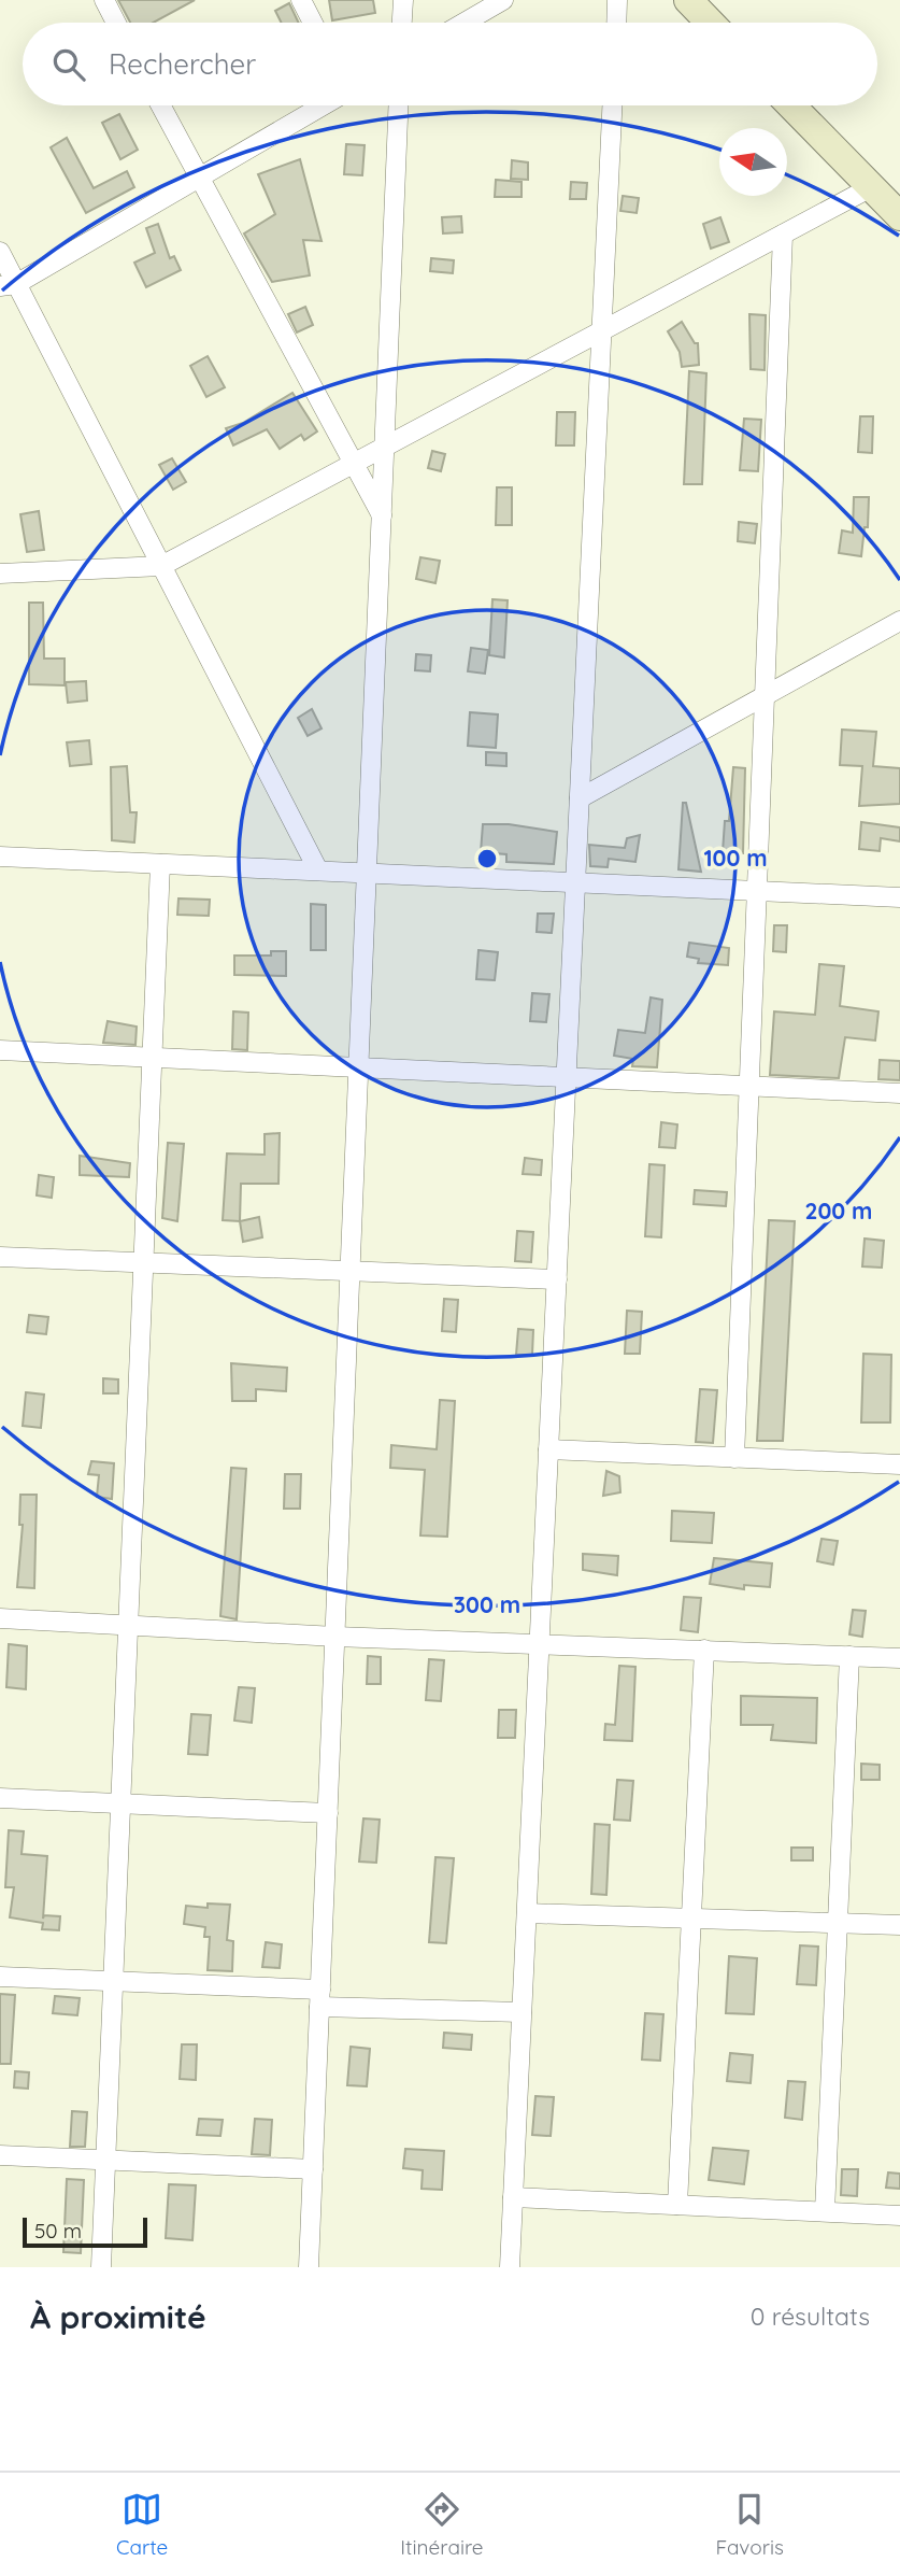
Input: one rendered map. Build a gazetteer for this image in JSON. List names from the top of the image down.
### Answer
{
  "scale_bar": "50 m",
  "north": "left",
  "page": {
    "search": "Rechercher",
    "scale": "50 m",
    "heading": ["À proximité", "0 résultats"],
    "nav": ["Carte", "Itinéraire", "Favoris"]
  },
  "rings": ["100 m", "200 m", "300 m"]
}
